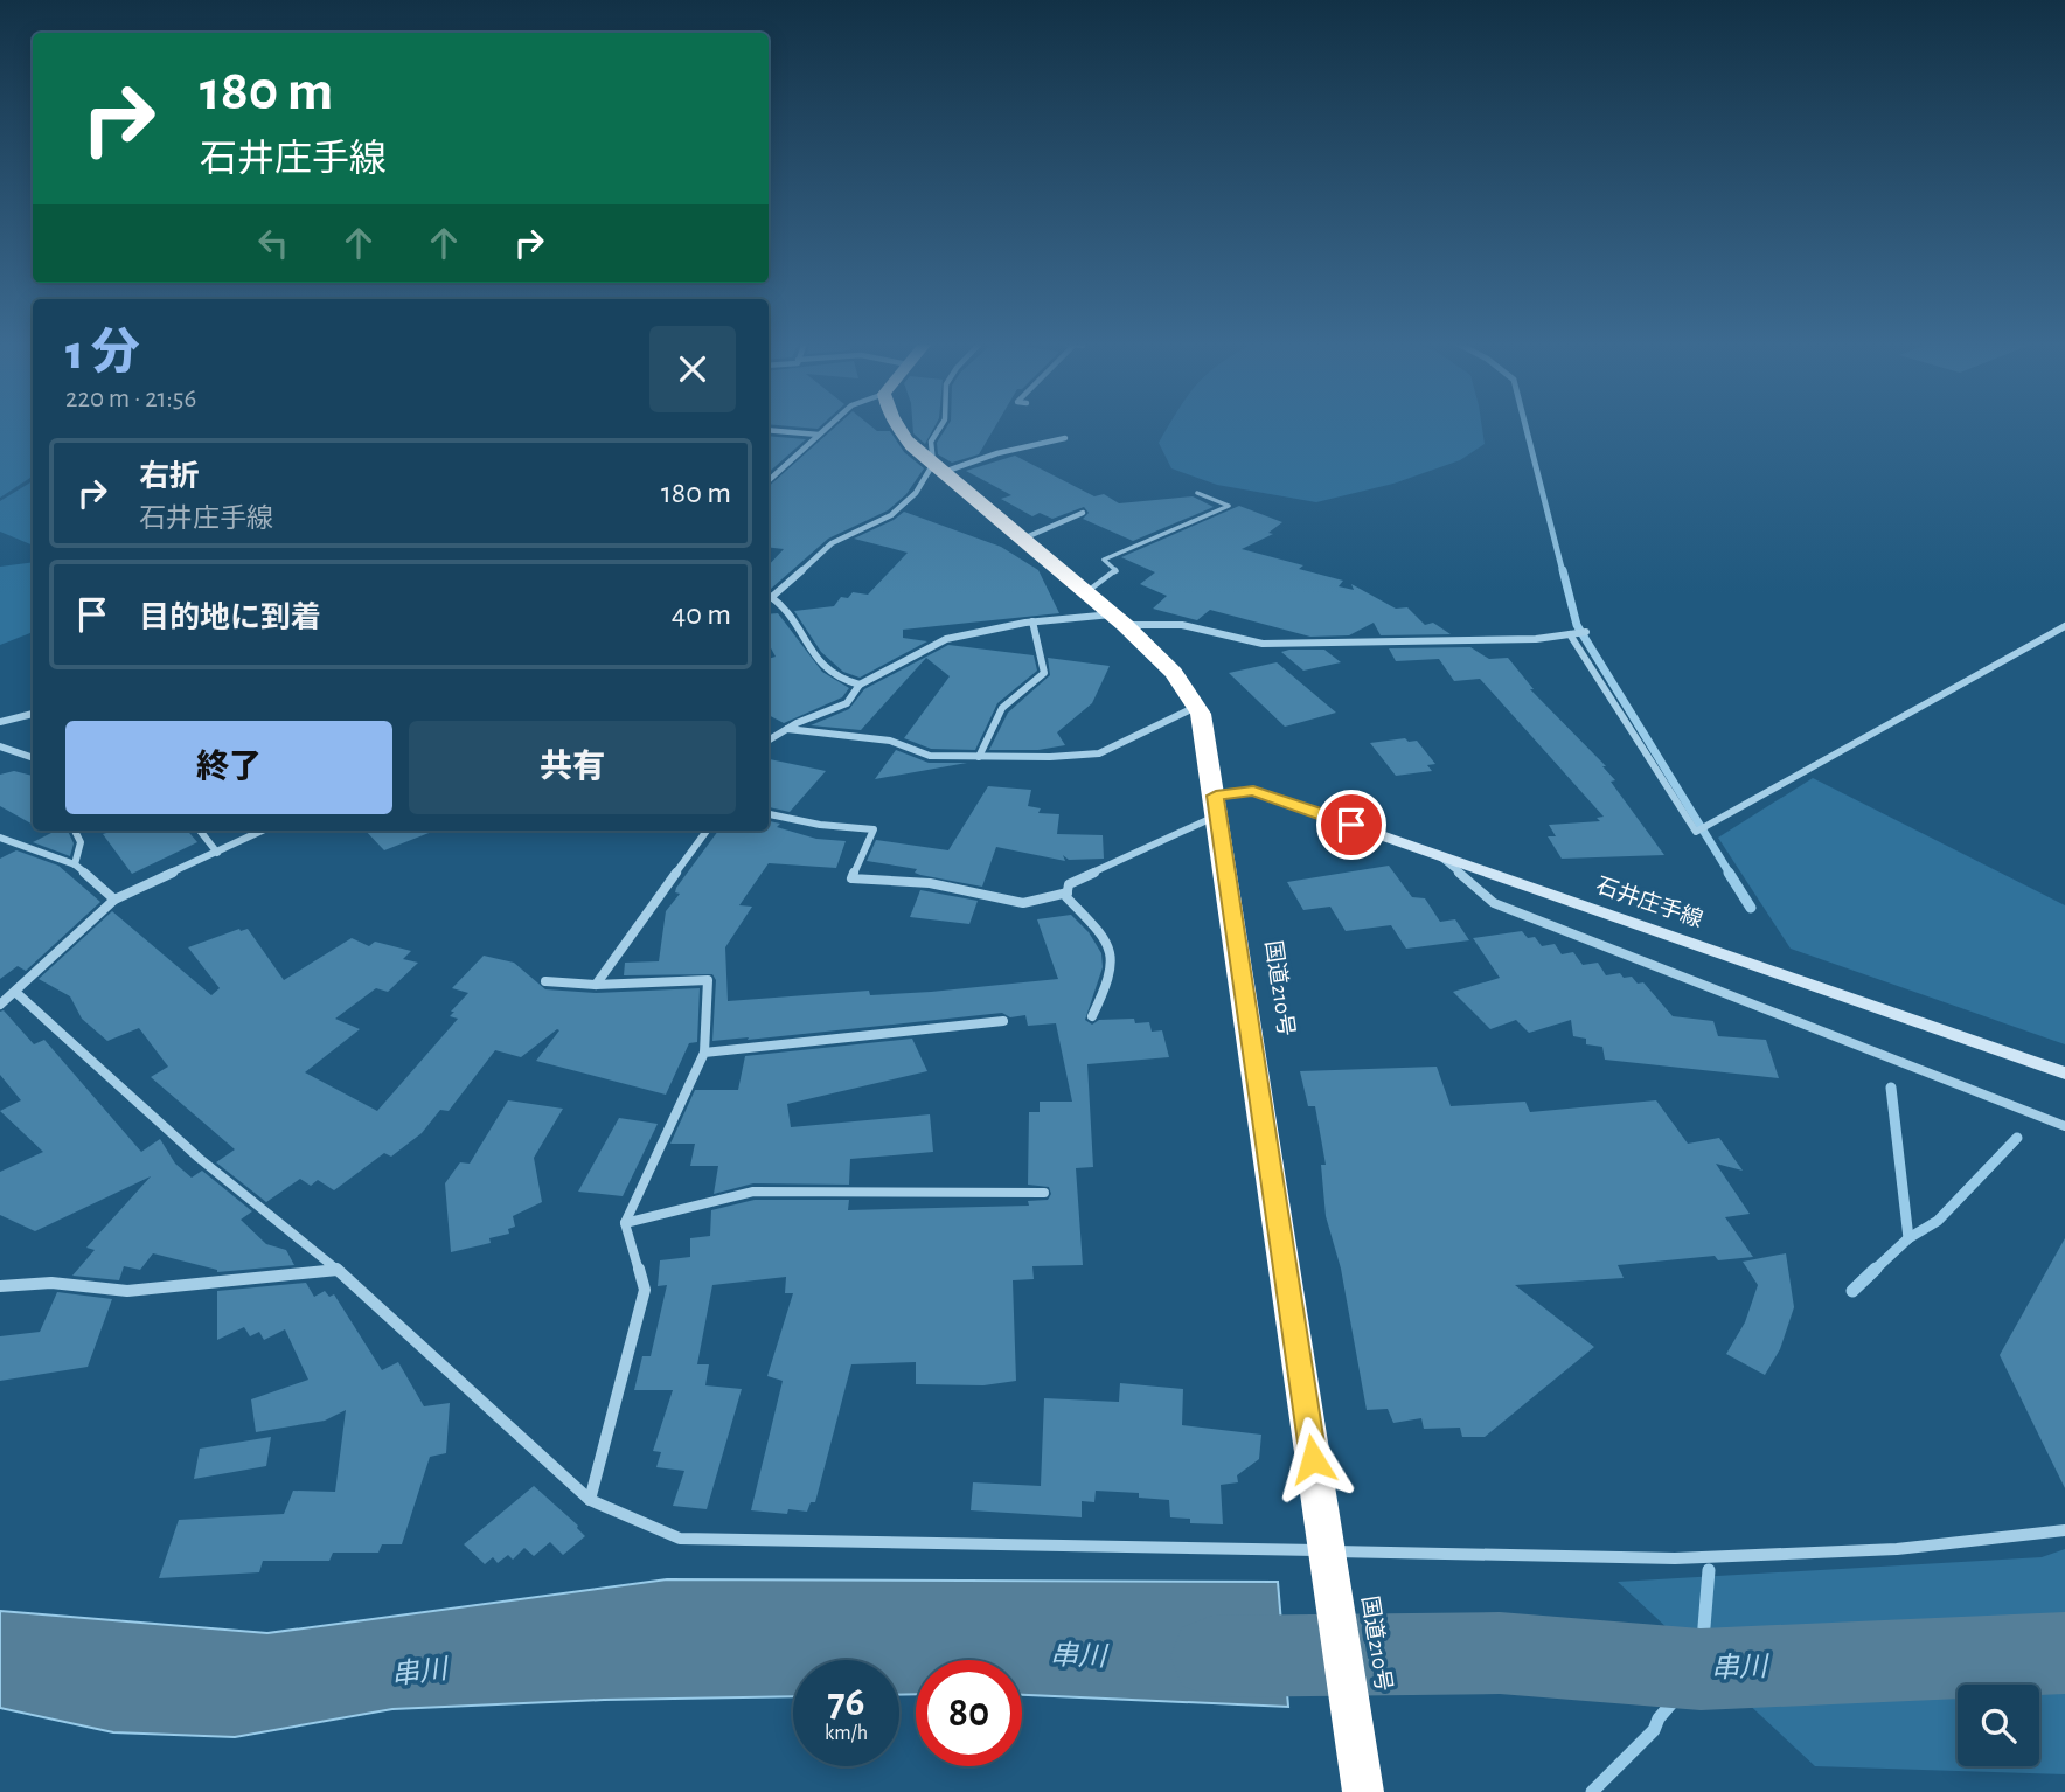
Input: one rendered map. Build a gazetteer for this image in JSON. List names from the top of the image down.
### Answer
{
  "streets": {
    "highway": ["国道210号"],
    "main road": ["石井庄手線"]
  },
  "crossings": [
    ["石井庄手線", "国道210号"]
  ],
  "water": ["串川"],
  "page": {
    "turn": ["180 m", "石井庄手線"],
    "heading": ["1 分", "220 m · 21:56"],
    "list": [
      {
        "name": "右折",
        "note": "石井庄手線",
        "value": "180 m"
      },
      {
        "name": "目的地に到着",
        "value": "40 m"
      }
    ],
    "buttons": ["終了", "共有"],
    "speed": "76 km/h",
    "limit": "80"
  }
}
